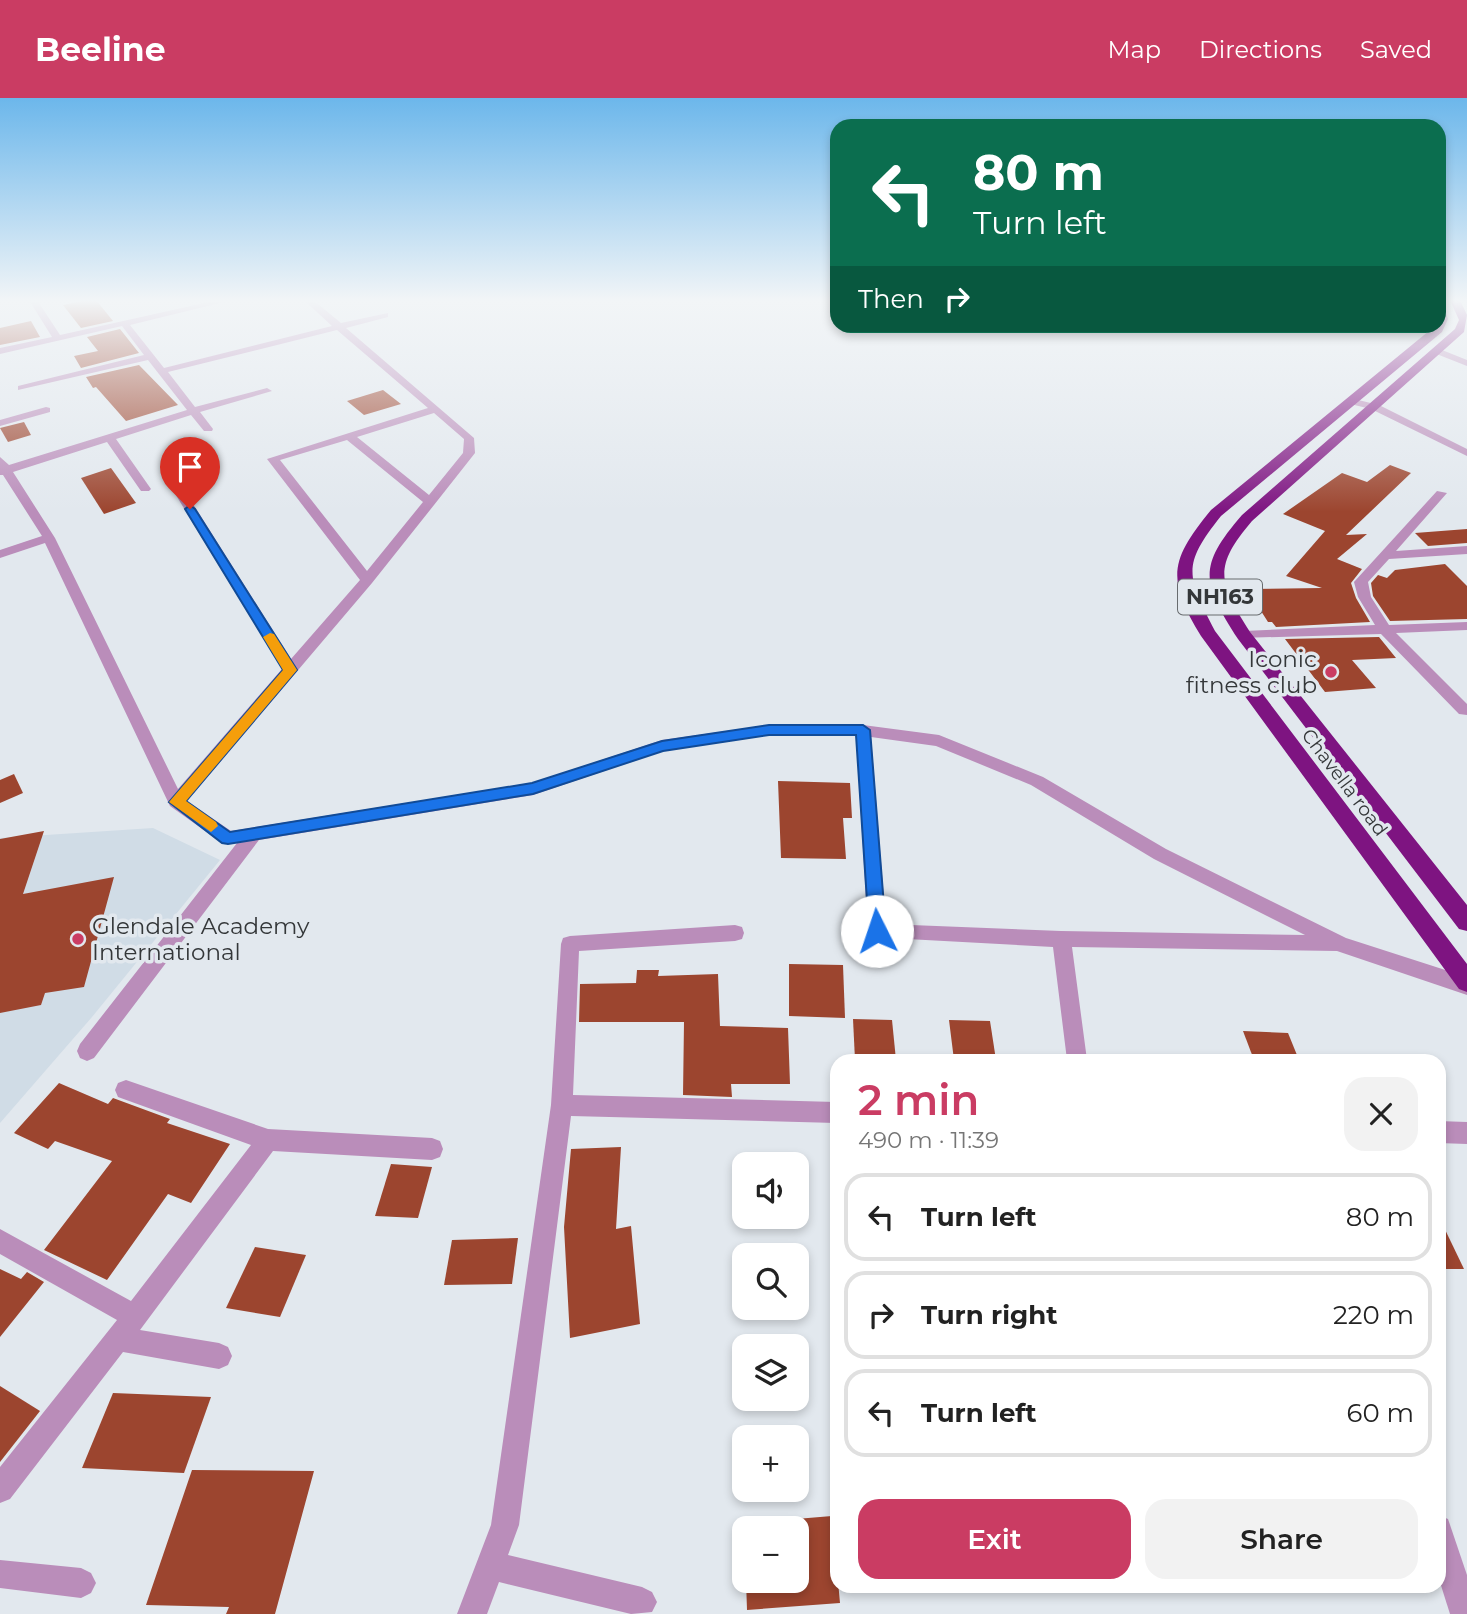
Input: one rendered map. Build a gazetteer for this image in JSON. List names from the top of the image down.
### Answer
{
  "streets": {
    "highway": ["NH163", "Chavella road"]
  },
  "places": ["Iconic fitness club", "Glendale Academy International"],
  "page": {
    "header": "Beeline",
    "nav": ["Map", "Directions", "Saved"],
    "turn": ["80 m", "Turn left"],
    "then": "Then",
    "heading": ["2 min", "490 m · 11:39"],
    "map_buttons": ["+", "−"],
    "list": [
      {
        "name": "Turn left",
        "value": "80 m"
      },
      {
        "name": "Turn right",
        "value": "220 m"
      },
      {
        "name": "Turn left",
        "value": "60 m"
      }
    ],
    "buttons": ["Exit", "Share"]
  }
}
